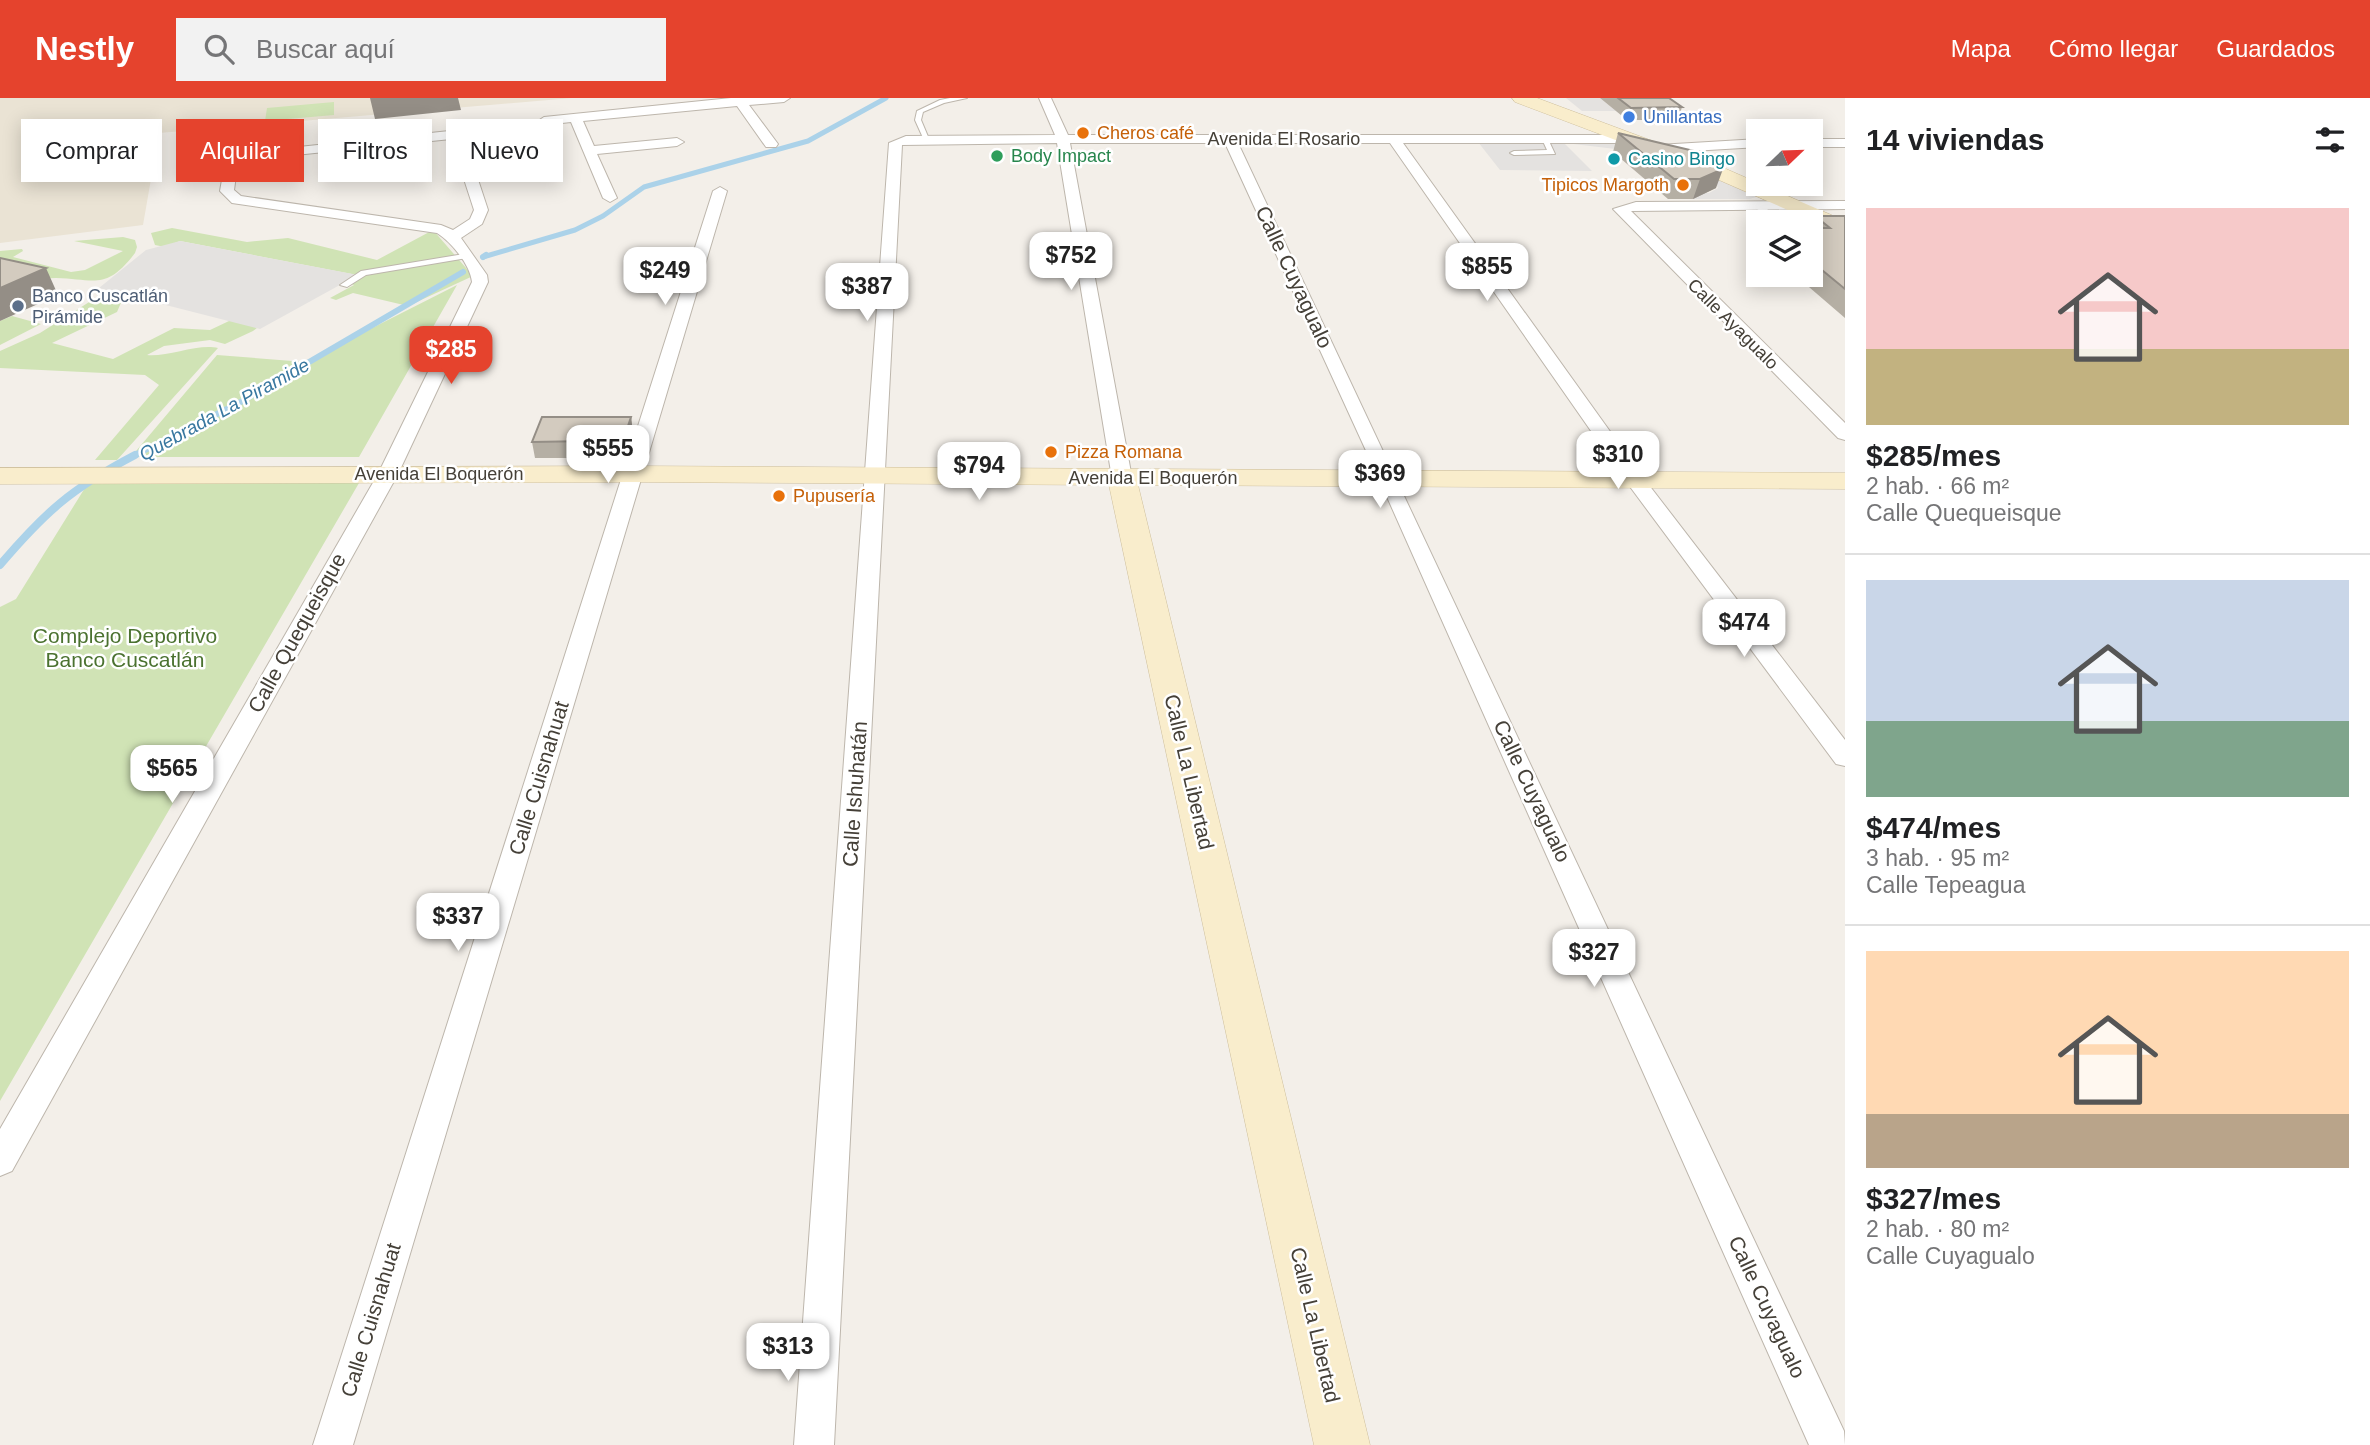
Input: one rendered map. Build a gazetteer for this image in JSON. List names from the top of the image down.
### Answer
{
  "streets": {
    "street": [
      "Avenida El Rosario",
      "Calle Cuyagualo",
      "Calle Ayagualo",
      "Avenida El Boquerón",
      "Calle Quequeisque",
      "Calle La Libertad",
      "Calle Cuisnahuat",
      "Calle Ishuhatán"
    ]
  },
  "crossings": [
    ["Avenida El Rosario", "Calle Cuyagualo"],
    ["Avenida El Rosario", "Calle La Libertad"],
    ["Avenida El Rosario", "Calle Ishuhatán"],
    ["Calle Cuyagualo", "Avenida El Boquerón"],
    ["Avenida El Boquerón", "Calle Quequeisque"],
    ["Avenida El Boquerón", "Calle La Libertad"],
    ["Avenida El Boquerón", "Calle Cuisnahuat"],
    ["Avenida El Boquerón", "Calle Ishuhatán"]
  ],
  "water": ["Quebrada La Piramide"],
  "parks": ["Complejo Deportivo Banco Cuscatlán"],
  "places": [
    "Unillantas",
    "Cheros café",
    "Body Impact",
    "Casino Bingo",
    "Tipicos Margoth",
    "Banco Cuscatlán Pirámide",
    "Pizza Romana",
    "Pupusería"
  ],
  "north": "top right",
  "page": {
    "header": "Nestly",
    "search": "Buscar aquí",
    "nav": ["Mapa", "Cómo llegar", "Guardados"],
    "heading": "14 viviendas",
    "chip": [
      "Comprar",
      "Alquilar",
      "Filtros",
      "Nuevo"
    ],
    "list": [
      {
        "name": "$285/mes",
        "note": "2 hab. · 66 m² · Calle Quequeisque"
      },
      {
        "name": "$474/mes",
        "note": "3 hab. · 95 m² · Calle Tepeagua"
      },
      {
        "name": "$327/mes",
        "note": "2 hab. · 80 m² · Calle Cuyagualo"
      }
    ],
    "price": [
      "$752",
      "$855",
      "$249",
      "$387",
      "$285",
      "$555",
      "$310",
      "$794",
      "$369",
      "$474",
      "$565",
      "$337",
      "$327",
      "$313"
    ]
  }
}
